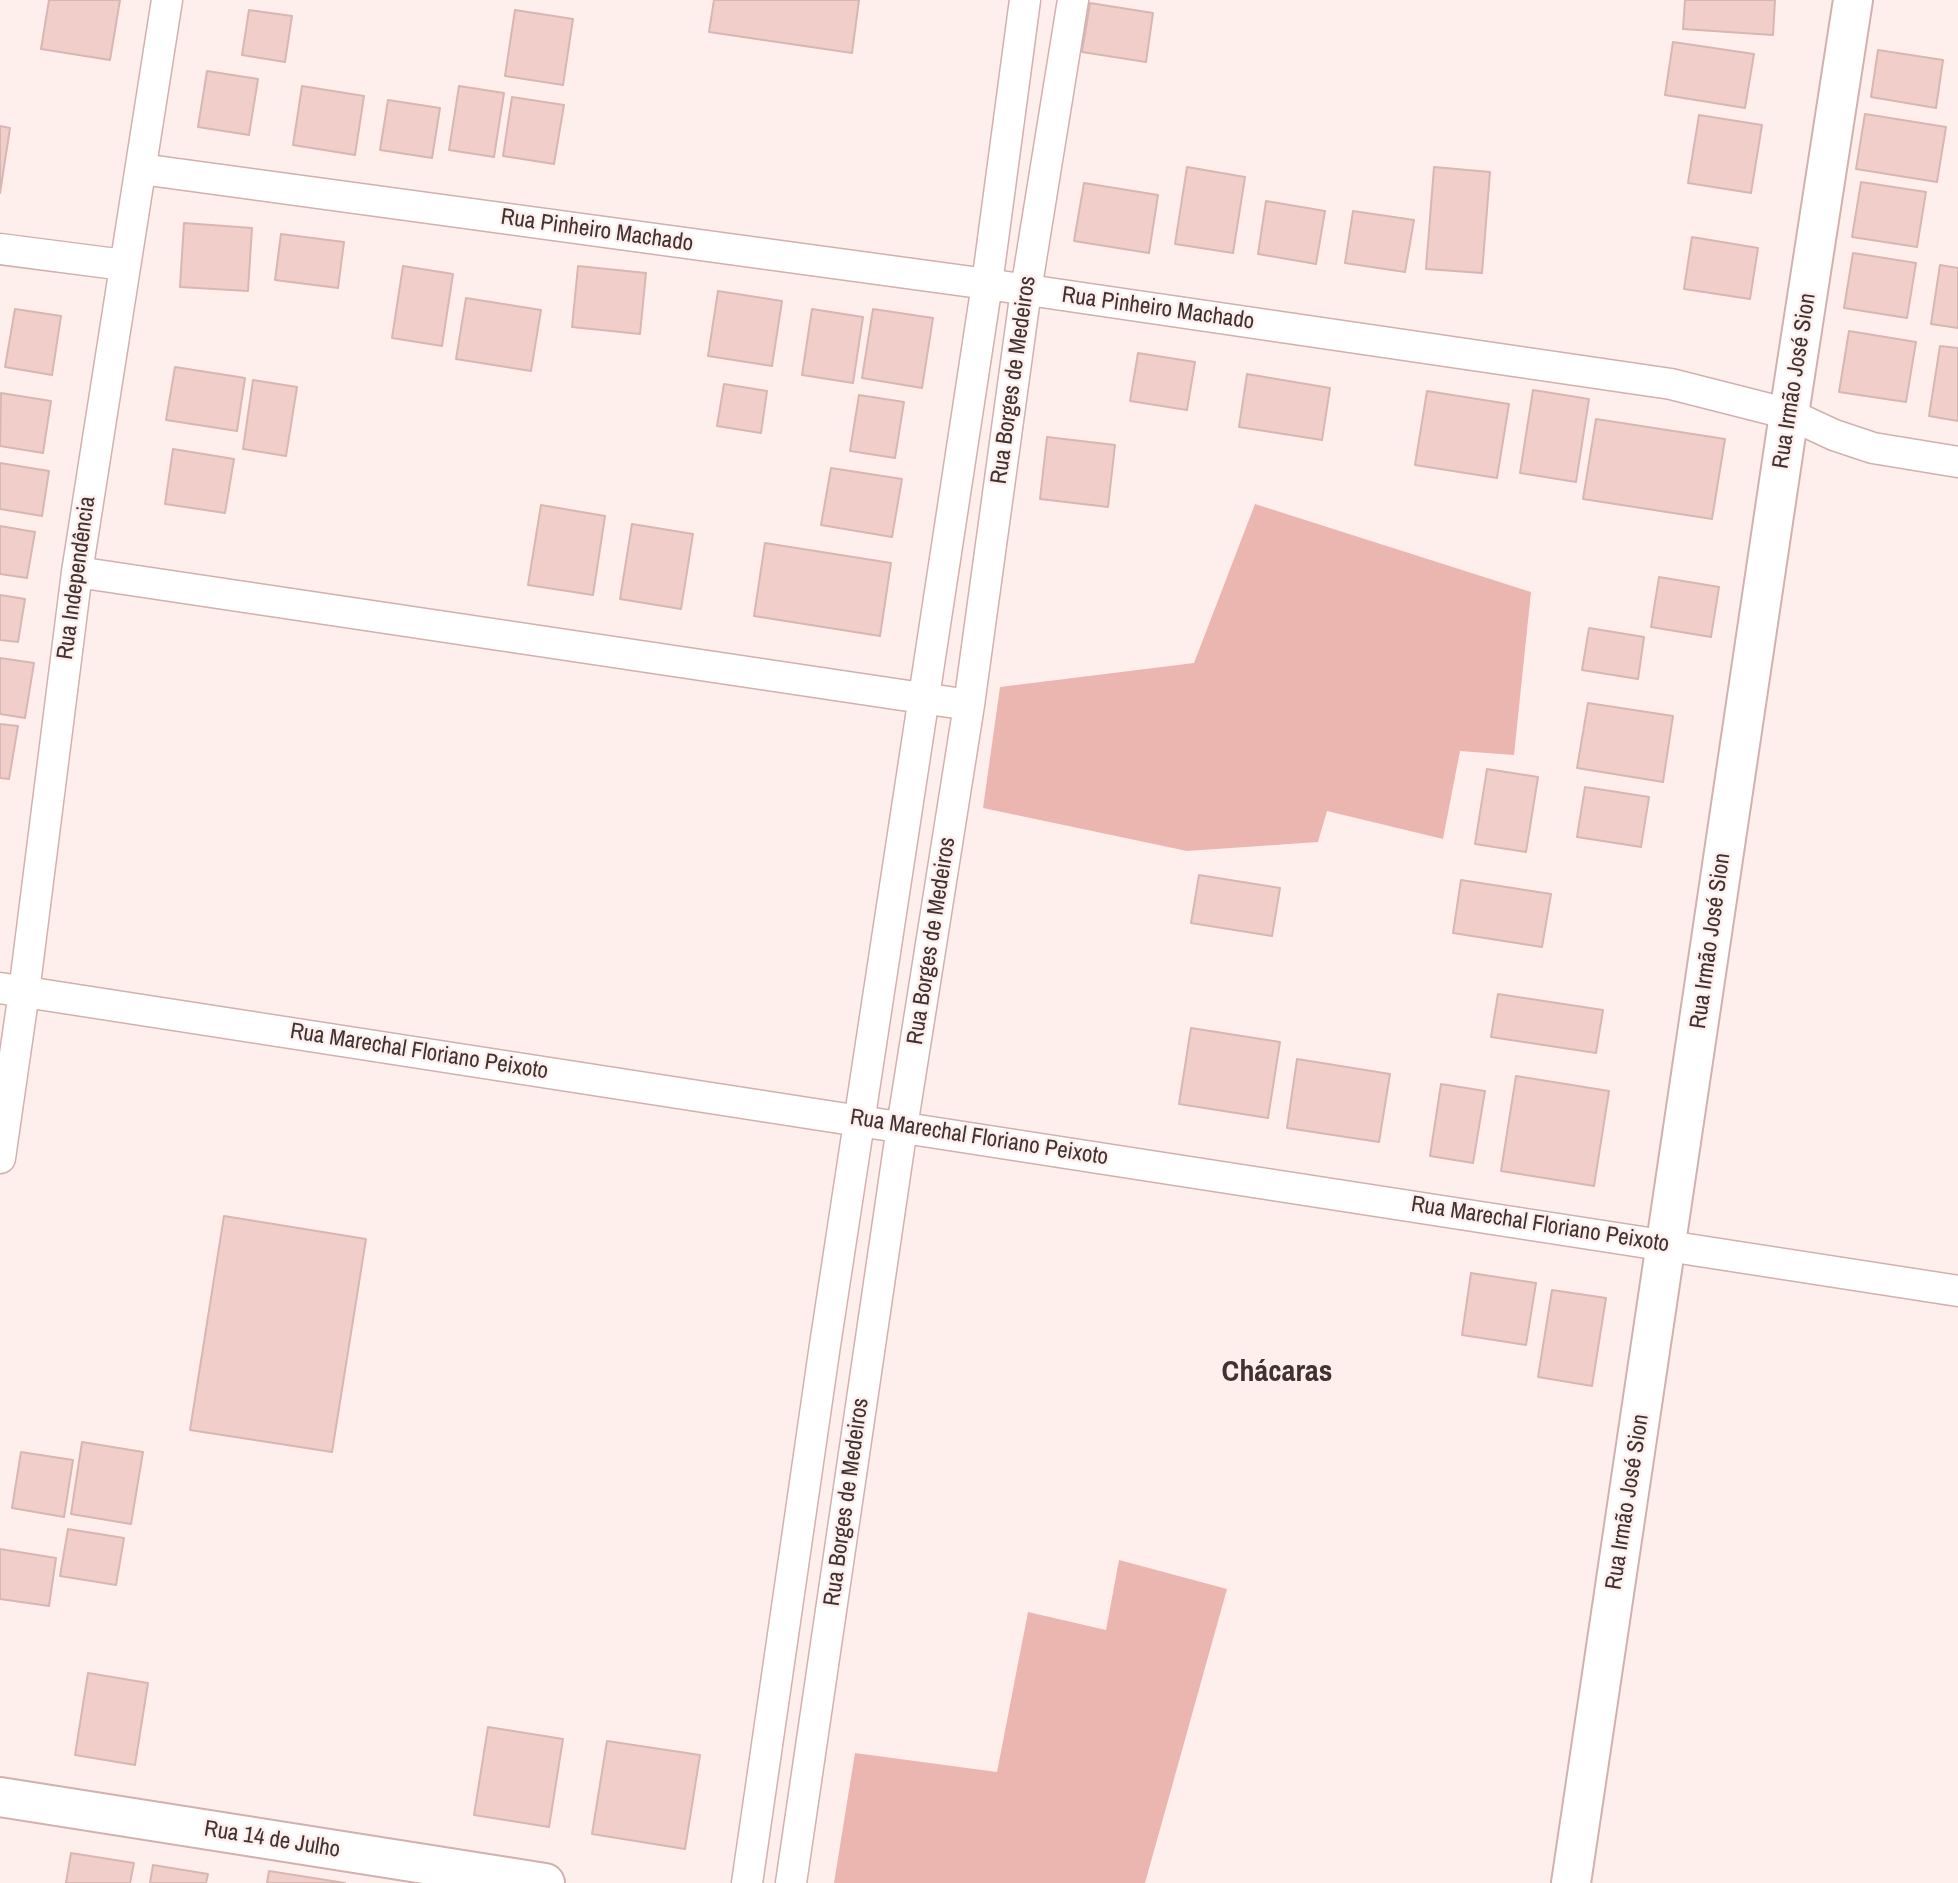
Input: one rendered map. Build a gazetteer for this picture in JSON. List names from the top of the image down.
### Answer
{
  "streets": {
    "street": [
      "Rua Pinheiro Machado",
      "Rua Borges de Medeiros",
      "Rua Irmão José Sion",
      "Rua Independência",
      "Rua Marechal Floriano Peixoto",
      "Rua 14 de Julho"
    ]
  },
  "crossings": [
    ["Rua Pinheiro Machado", "Rua Borges de Medeiros"],
    ["Rua Pinheiro Machado", "Rua Irmão José Sion"],
    ["Rua Pinheiro Machado", "Rua Independência"],
    ["Rua Borges de Medeiros", "Rua Marechal Floriano Peixoto"],
    ["Rua Irmão José Sion", "Rua Marechal Floriano Peixoto"],
    ["Rua Independência", "Rua Marechal Floriano Peixoto"]
  ],
  "districts": ["Chácaras"]
}
